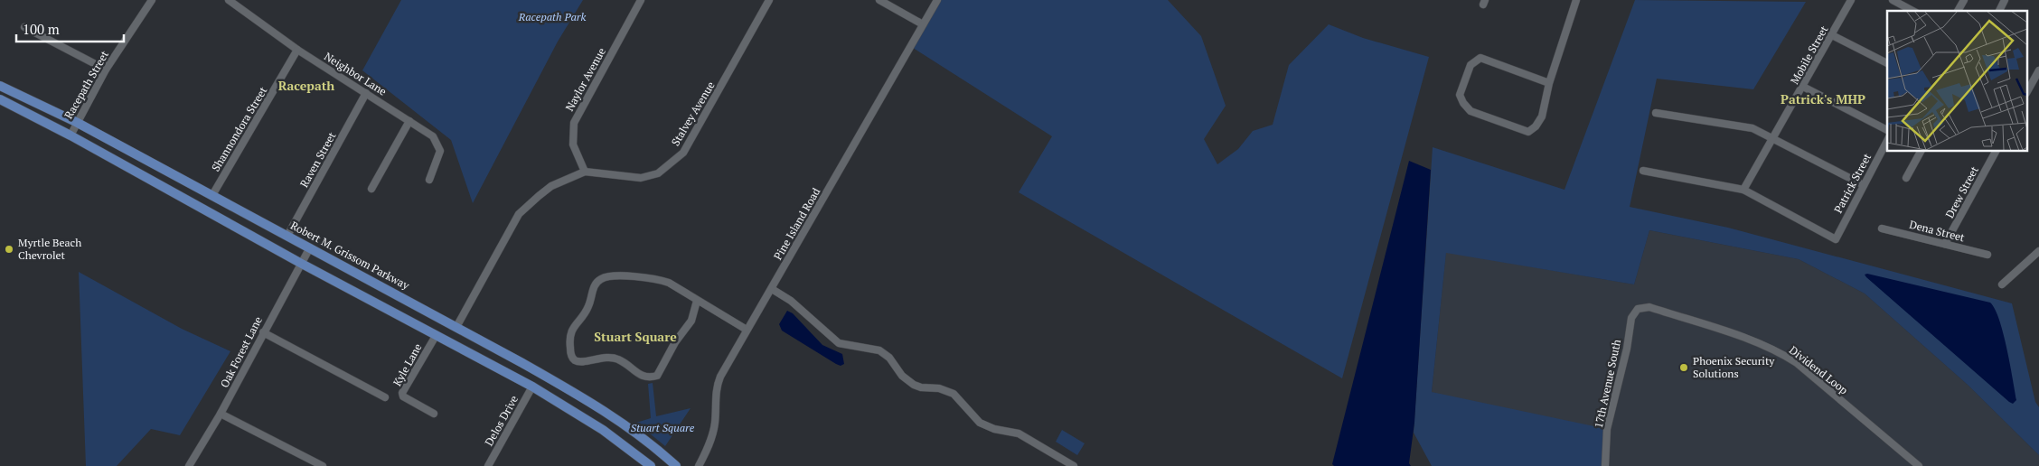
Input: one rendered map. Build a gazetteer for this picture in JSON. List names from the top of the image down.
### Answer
{
  "streets": {
    "main road": ["Robert M. Grissom Parkway"],
    "street": [
      "Mobile Street",
      "Neighbor Lane",
      "Naylor Avenue",
      "Racepath Street",
      "Stalvey Avenue",
      "Shannondora Street",
      "Raven Street",
      "Patrick Street",
      "Drew Street",
      "Pine Island Road",
      "Dena Street",
      "Oak Forest Lane",
      "Kyle Lane",
      "Dividend Loop",
      "17th Avenue South",
      "Delos Drive"
    ]
  },
  "crossings": [
    ["Mobile Street", "Patrick Street"],
    ["Neighbor Lane", "Shannondora Street"],
    ["Neighbor Lane", "Raven Street"],
    ["Naylor Avenue", "Stalvey Avenue"],
    ["Racepath Street", "Robert M. Grissom Parkway"],
    ["Shannondora Street", "Robert M. Grissom Parkway"],
    ["Raven Street", "Robert M. Grissom Parkway"],
    ["Drew Street", "Dena Street"],
    ["Robert M. Grissom Parkway", "Oak Forest Lane"],
    ["Dividend Loop", "17th Avenue South"]
  ],
  "districts": ["Racepath", "Patrick's MHP", "Stuart Square"],
  "parks": ["Racepath Park", "Stuart Square"],
  "places": ["Myrtle Beach Chevrolet", "Phoenix Security Solutions"],
  "scale_bar": "100 m"
}
